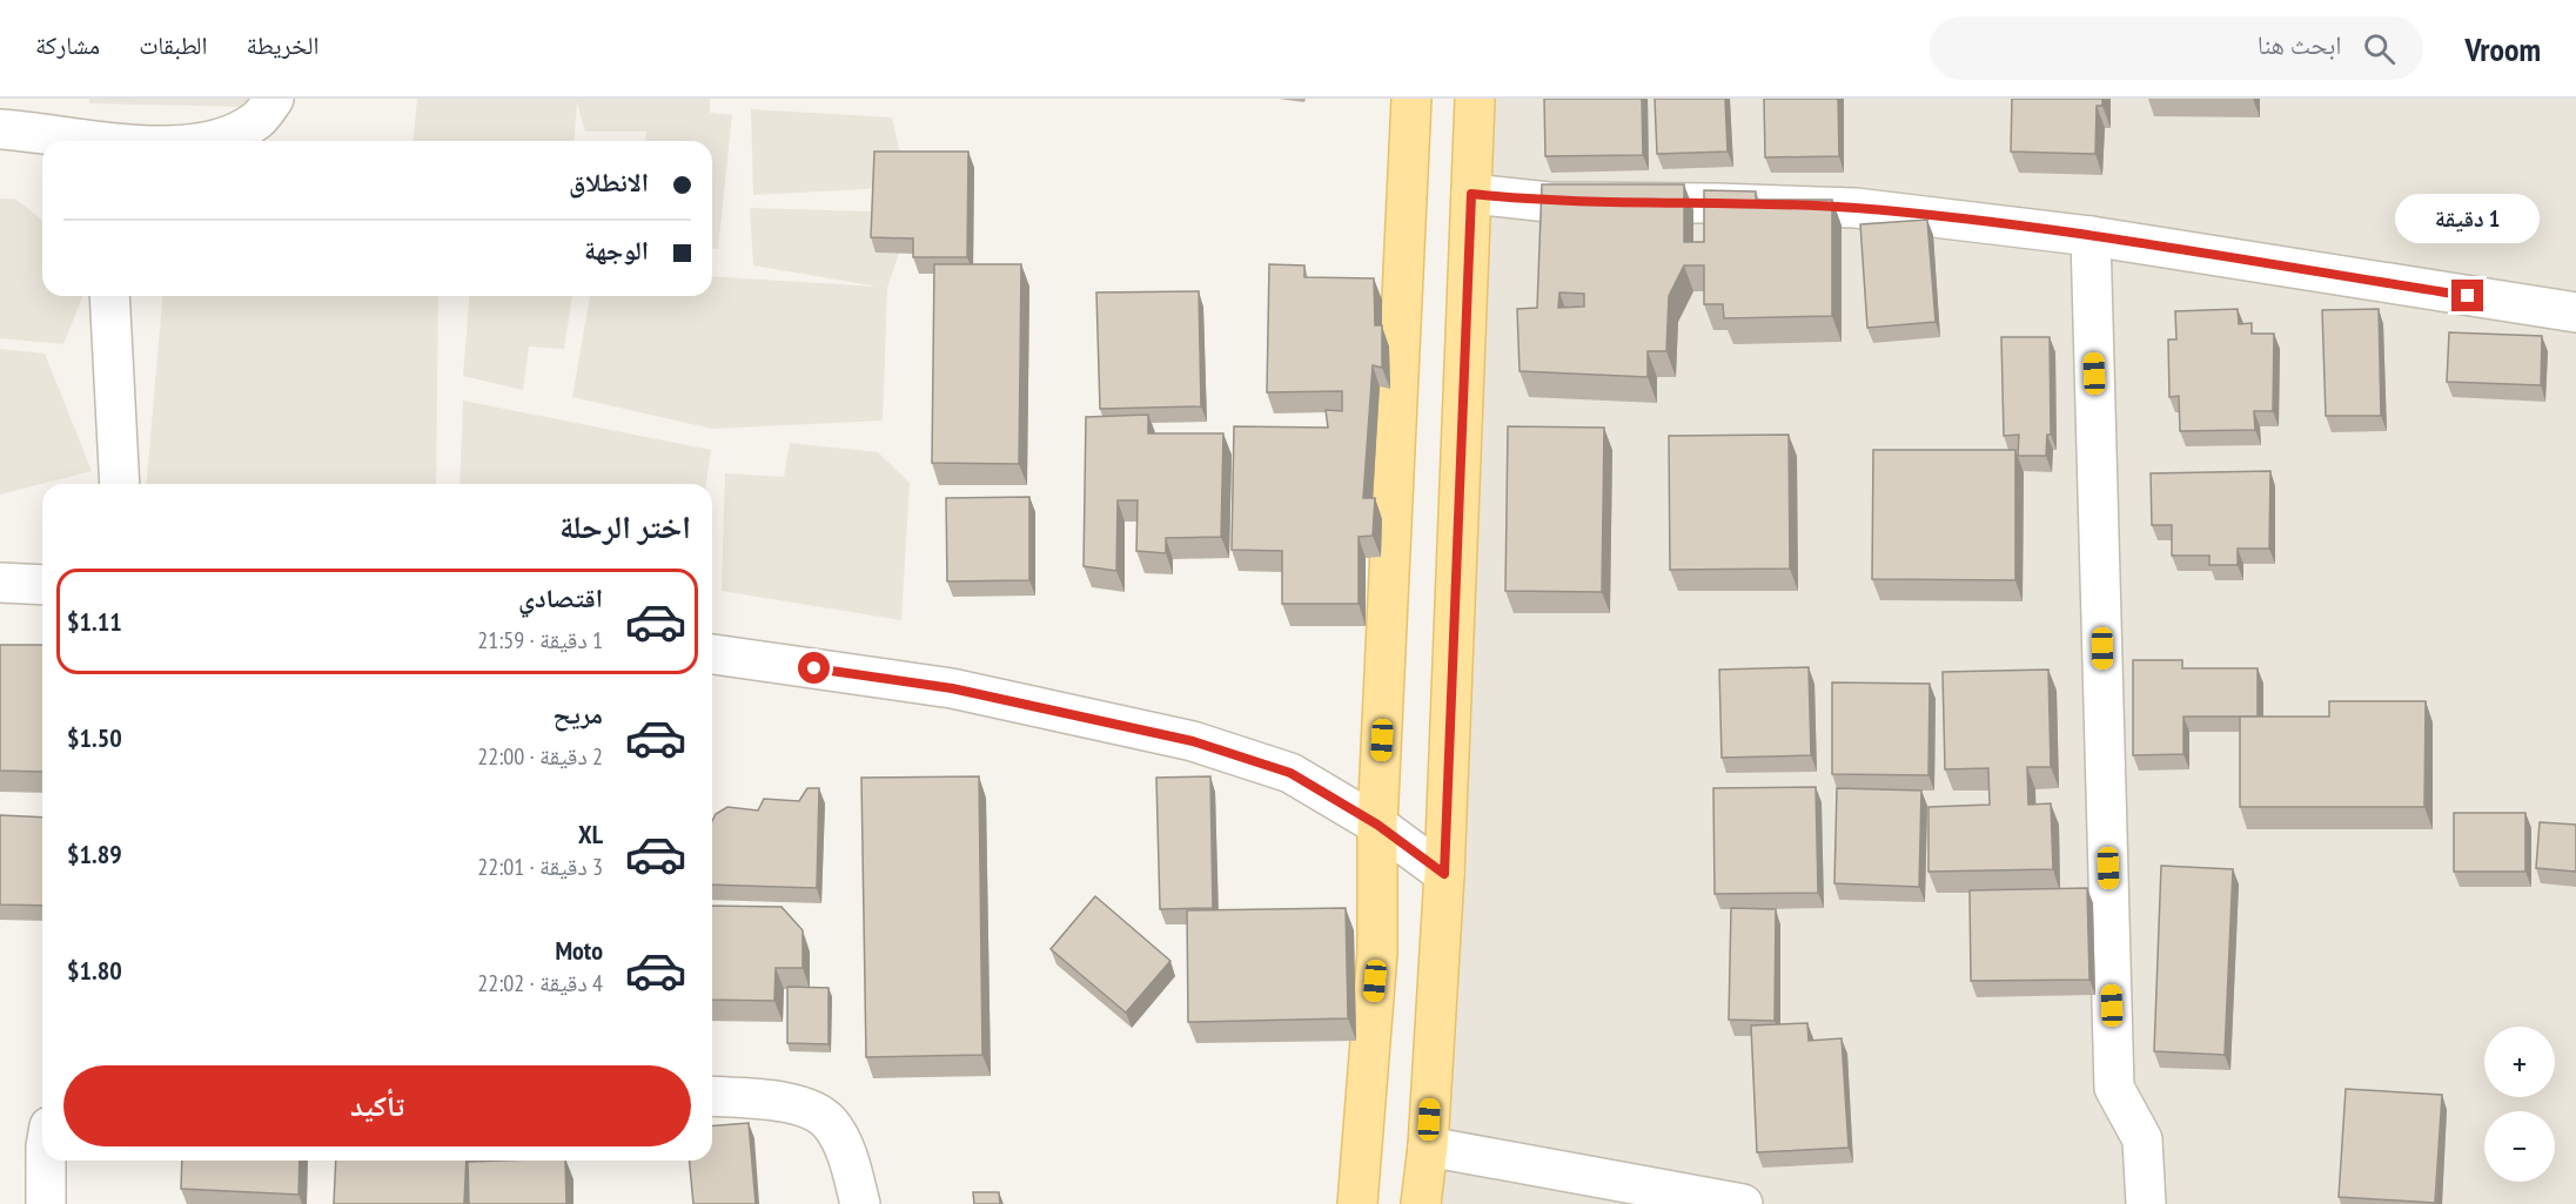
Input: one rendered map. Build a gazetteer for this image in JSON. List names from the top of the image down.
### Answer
{
  "page": {
    "header": "Vroom",
    "search": "ابحث هنا",
    "nav": ["الخريطة", "الطبقات", "مشاركة"],
    "banner": ["الانطلاق", "الوجهة"],
    "bubble": "1 دقيقة",
    "heading": "اختر الرحلة",
    "list": [
      {
        "name": "اقتصادي",
        "note": "1 دقيقة · 21:59",
        "value": "$1.11"
      },
      {
        "name": "مريح",
        "note": "2 دقيقة · 22:00",
        "value": "$1.50"
      },
      {
        "name": "XL",
        "note": "3 دقيقة · 22:01",
        "value": "$1.89"
      },
      {
        "name": "Moto",
        "note": "4 دقيقة · 22:02",
        "value": "$1.80"
      }
    ],
    "map_buttons": ["+", "−"],
    "buttons": "تأكيد"
  }
}
